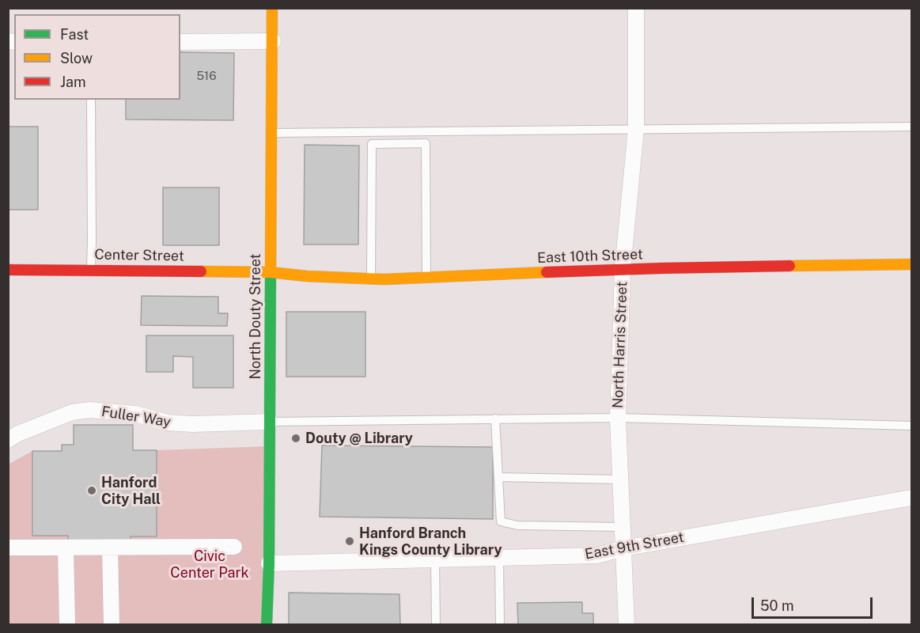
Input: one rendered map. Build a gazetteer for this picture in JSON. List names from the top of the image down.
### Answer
{
  "streets": {
    "street": [
      "Center Street",
      "East 10th Street",
      "North Douty Street",
      "North Harris Street",
      "Fuller Way",
      "East 9th Street"
    ]
  },
  "crossings": [
    ["Center Street", "East 10th Street"],
    ["Center Street", "North Douty Street"],
    ["East 10th Street", "North Douty Street"],
    ["East 10th Street", "North Harris Street"],
    ["North Douty Street", "Fuller Way"],
    ["North Douty Street", "East 9th Street"],
    ["North Harris Street", "East 9th Street"]
  ],
  "parks": ["Civic Center Park"],
  "places": ["Douty @ Library", "Hanford City Hall", "Hanford Branch Kings County Library"],
  "house_numbers": ["516"],
  "legend": ["Fast", "Slow", "Jam"],
  "scale_bar": "50 m"
}
